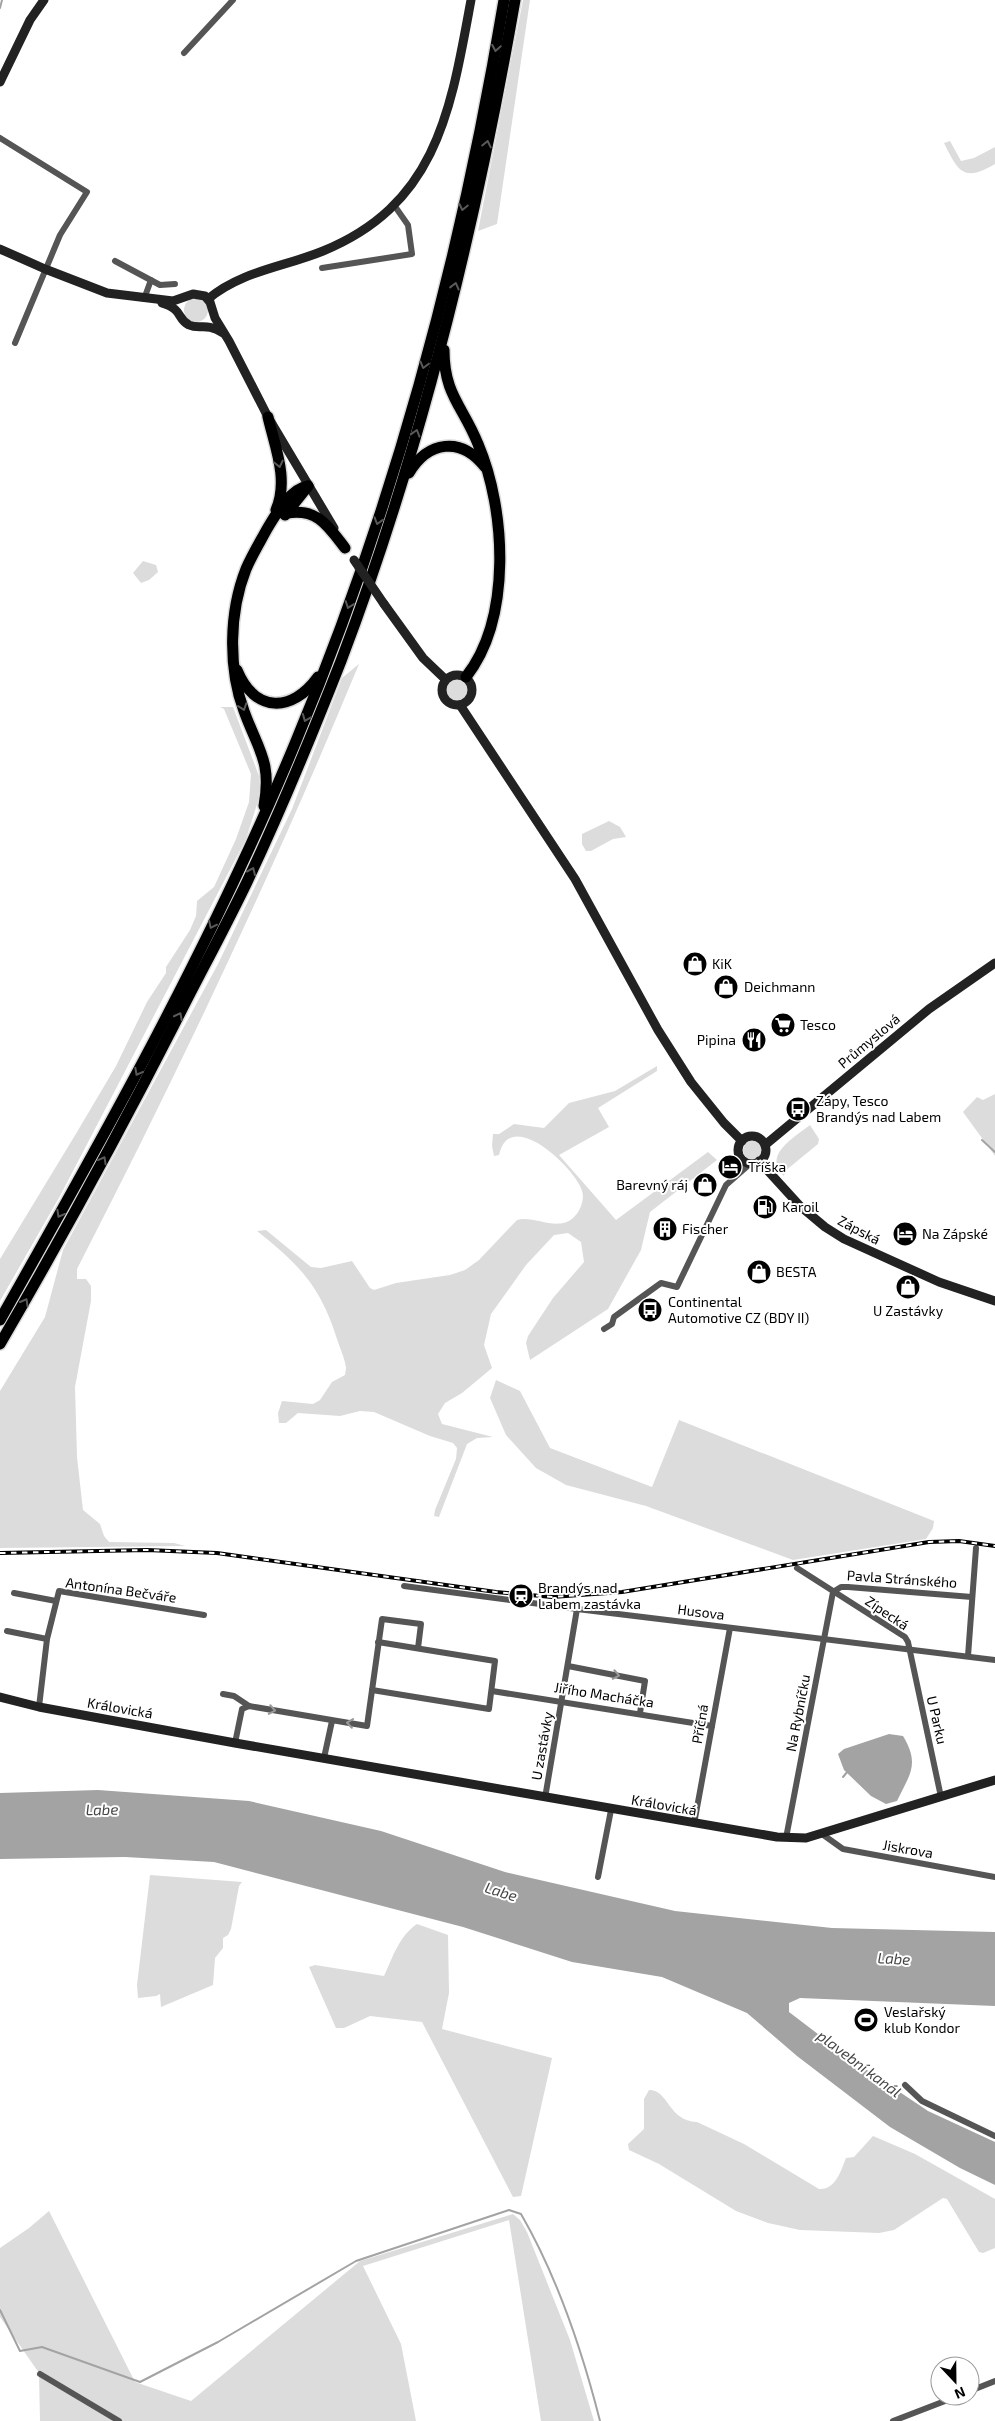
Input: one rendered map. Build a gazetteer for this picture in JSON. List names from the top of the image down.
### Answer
{
  "streets": {
    "main road": ["Průmyslová", "Zápská", "Královická"],
    "street": [
      "Pavla Stránského",
      "Antonína Bečváře",
      "Husova",
      "Zípecká",
      "Jiřího Macháčka",
      "Na Rybníčku",
      "U Parku",
      "Příčná",
      "U zastávky",
      "Jiskrova"
    ]
  },
  "crossings": [
    ["Průmyslová", "Zápská"],
    ["Pavla Stránského", "Zípecká"],
    ["Pavla Stránského", "Na Rybníčku"],
    ["Antonína Bečváře", "Královická"],
    ["Husova", "Zípecká"],
    ["Husova", "Na Rybníčku"],
    ["Husova", "U Parku"],
    ["Husova", "Příčná"],
    ["Husova", "U zastávky"],
    ["Zípecká", "Na Rybníčku"],
    ["Zípecká", "U Parku"],
    ["Jiřího Macháčka", "Příčná"],
    ["Jiřího Macháčka", "U zastávky"],
    ["Královická", "Na Rybníčku"],
    ["Královická", "U Parku"],
    ["Královická", "Příčná"],
    ["Královická", "U zastávky"],
    ["Královická", "Jiskrova"]
  ],
  "water": ["Labe", "plavební kanál"],
  "places": {
    "shop": [
      "KiK",
      "Deichmann",
      "Barevný ráj",
      "BESTA",
      "U Zastávky"
    ],
    "supermarket": ["Tesco"],
    "restaurant": ["Pipina"],
    "bus stop": ["Zápy, Tesco Brandýs nad Labem", "Continental Automotive CZ (BDY II)"],
    "hotel": ["Tříška", "Na Zápské"],
    "fuel station": ["Karoil"],
    "building": ["Fischer"],
    "station": ["Brandýs nad Labem zastávka"],
    "sports": ["Veslařský klub Kondor"]
  },
  "north": "bottom"
}
